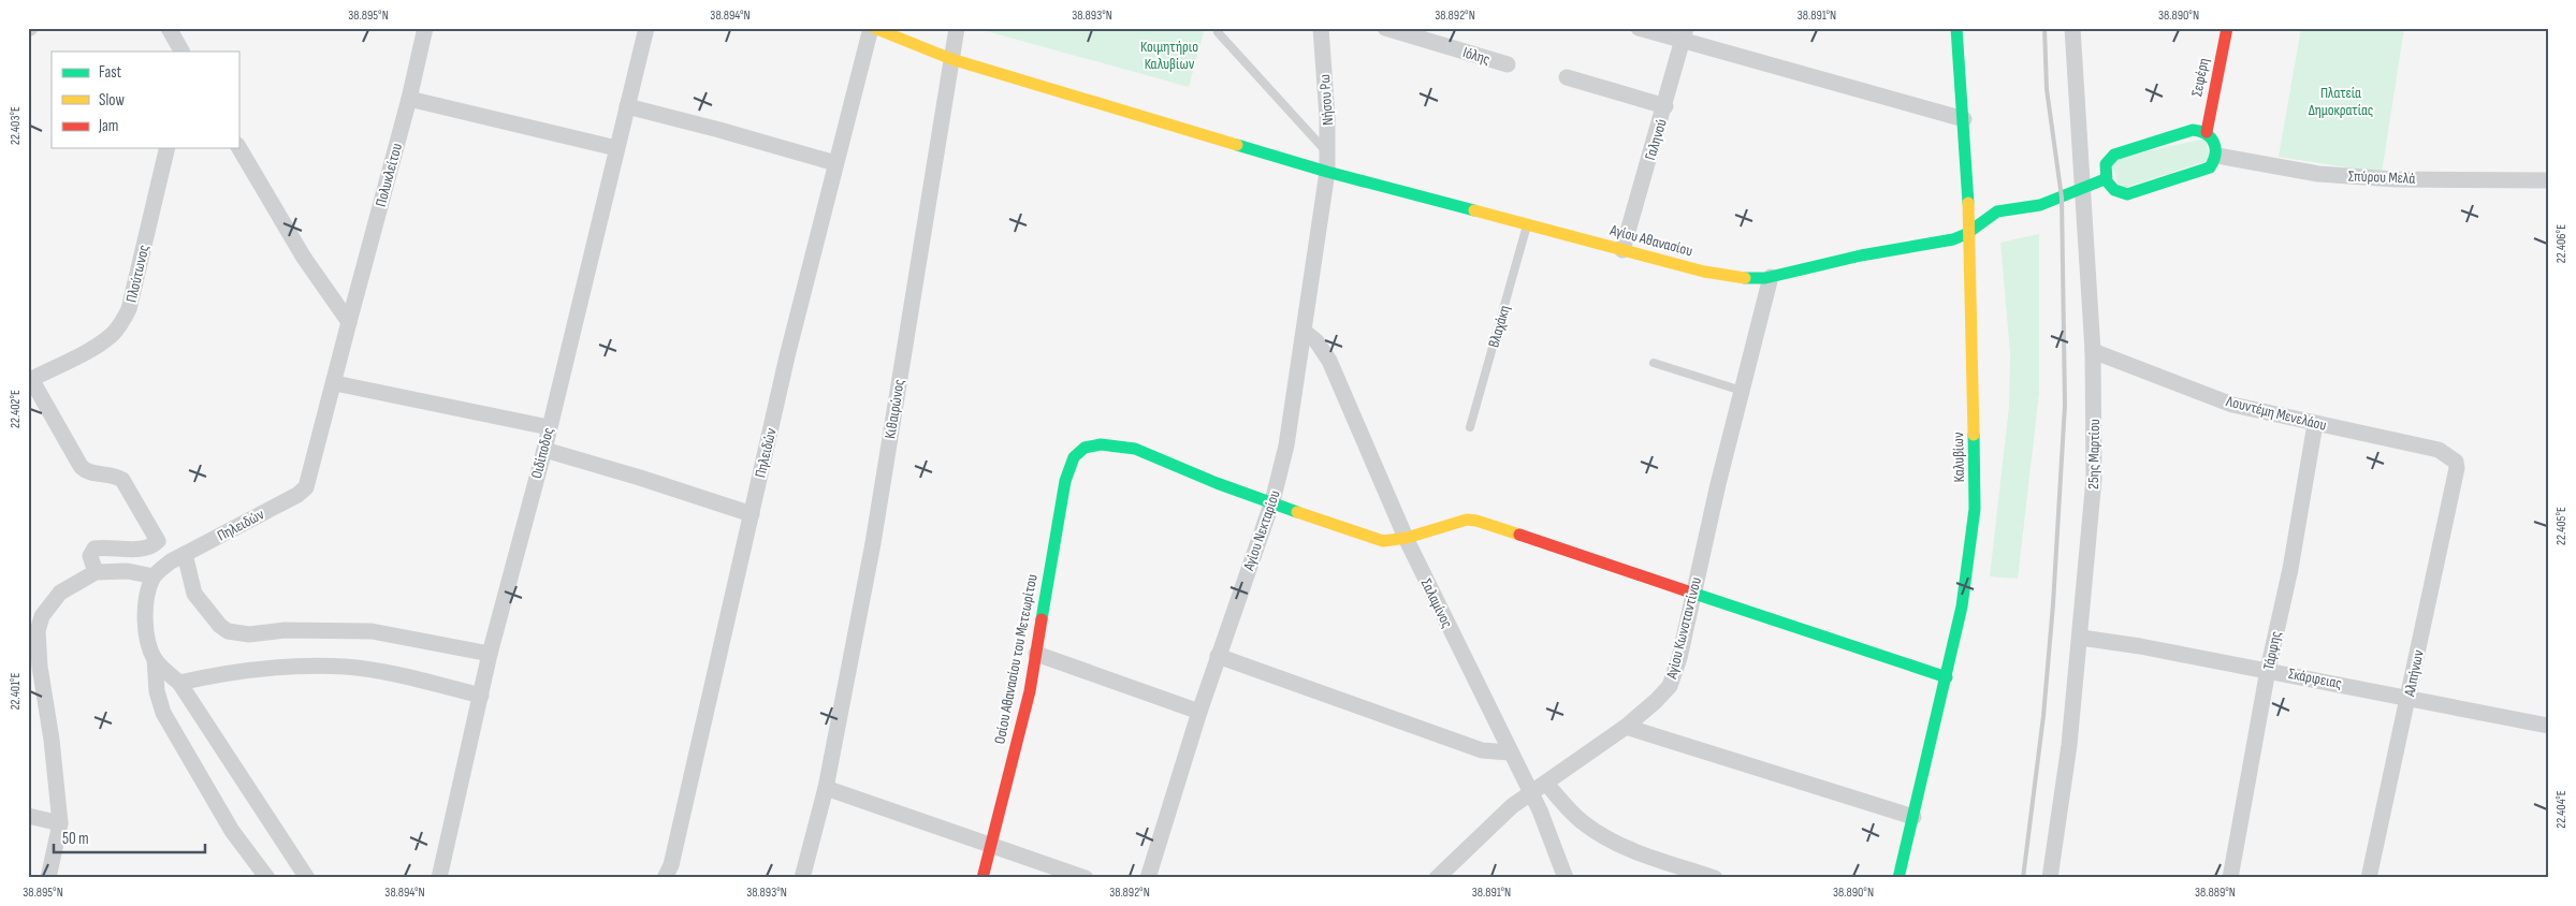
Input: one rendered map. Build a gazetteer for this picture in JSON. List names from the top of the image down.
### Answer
{
  "streets": {
    "street": [
      "Ιόλης",
      "Σεφέρη",
      "Νήσου Ρω",
      "Γαληνού",
      "Πολυκλείτου",
      "Σπύρου Μελά",
      "Αγίου Αθανασίου",
      "Πλούτωνος",
      "Κιθαιρώνος",
      "Λουντέμη Μενελάου",
      "Οιδίποδος",
      "Πηλειδών",
      "25ης Μαρτίου",
      "Καλυβίων",
      "Αγίου Νεκταρίου",
      "Σαλαμίνος",
      "Αγίου Κωνσταντίνου",
      "Τάρφης",
      "Οσίου Αθανασίου του Μετεωρίτου",
      "Αλπήνων",
      "Σκάρφειας"
    ],
    "lane": ["Βλαχάκη"]
  },
  "crossings": [
    ["Νήσου Ρω", "Αγίου Αθανασίου"],
    ["Νήσου Ρω", "Αγίου Νεκταρίου"],
    ["Γαληνού", "Αγίου Αθανασίου"],
    ["Πολυκλείτου", "Πηλειδών"],
    ["Αγίου Αθανασίου", "Βλαχάκη"],
    ["Αγίου Αθανασίου", "Κιθαιρώνος"],
    ["Αγίου Αθανασίου", "Πηλειδών"],
    ["Αγίου Αθανασίου", "25ης Μαρτίου"],
    ["Αγίου Αθανασίου", "Καλυβίων"],
    ["Αγίου Αθανασίου", "Αγίου Νεκταρίου"],
    ["Αγίου Αθανασίου", "Αγίου Κωνσταντίνου"],
    ["Λουντέμη Μενελάου", "25ης Μαρτίου"],
    ["Λουντέμη Μενελάου", "Τάρφης"],
    ["Λουντέμη Μενελάου", "Αλπήνων"],
    ["25ης Μαρτίου", "Σκάρφειας"],
    ["Αγίου Νεκταρίου", "Σαλαμίνος"],
    ["Αγίου Νεκταρίου", "Οσίου Αθανασίου του Μετεωρίτου"],
    ["Σαλαμίνος", "Αγίου Κωνσταντίνου"],
    ["Τάρφης", "Σκάρφειας"],
    ["Αλπήνων", "Σκάρφειας"]
  ],
  "parks": ["Κοιμητήριο Καλυβίων", "Πλατεία Δημοκρατίας"],
  "legend": ["Fast", "Slow", "Jam"],
  "scale_bar": "50 m",
  "coordinates": [
    "38.895°N",
    "38.894°N",
    "38.893°N",
    "38.892°N",
    "38.891°N",
    "38.890°N",
    "22.403°E",
    "22.406°E",
    "22.402°E",
    "22.405°E",
    "22.401°E",
    "22.404°E",
    "38.889°N"
  ]
}
